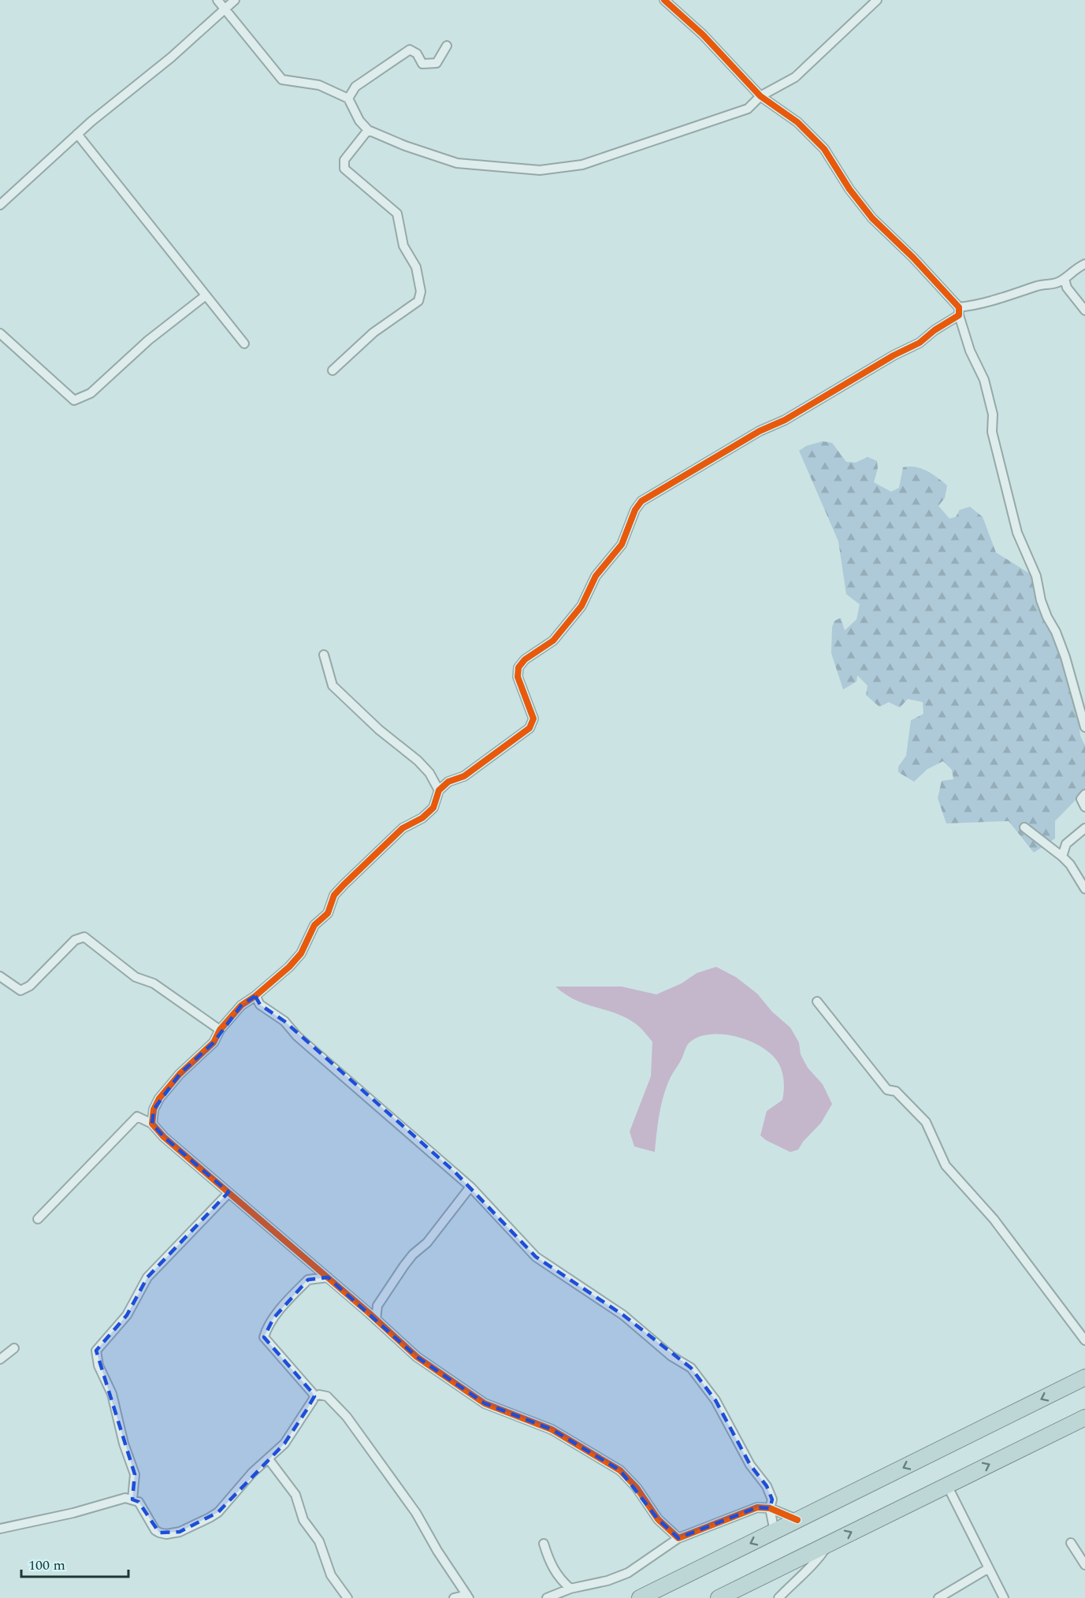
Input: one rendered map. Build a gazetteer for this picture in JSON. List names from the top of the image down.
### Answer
{
  "scale_bar": "100 m"
}
